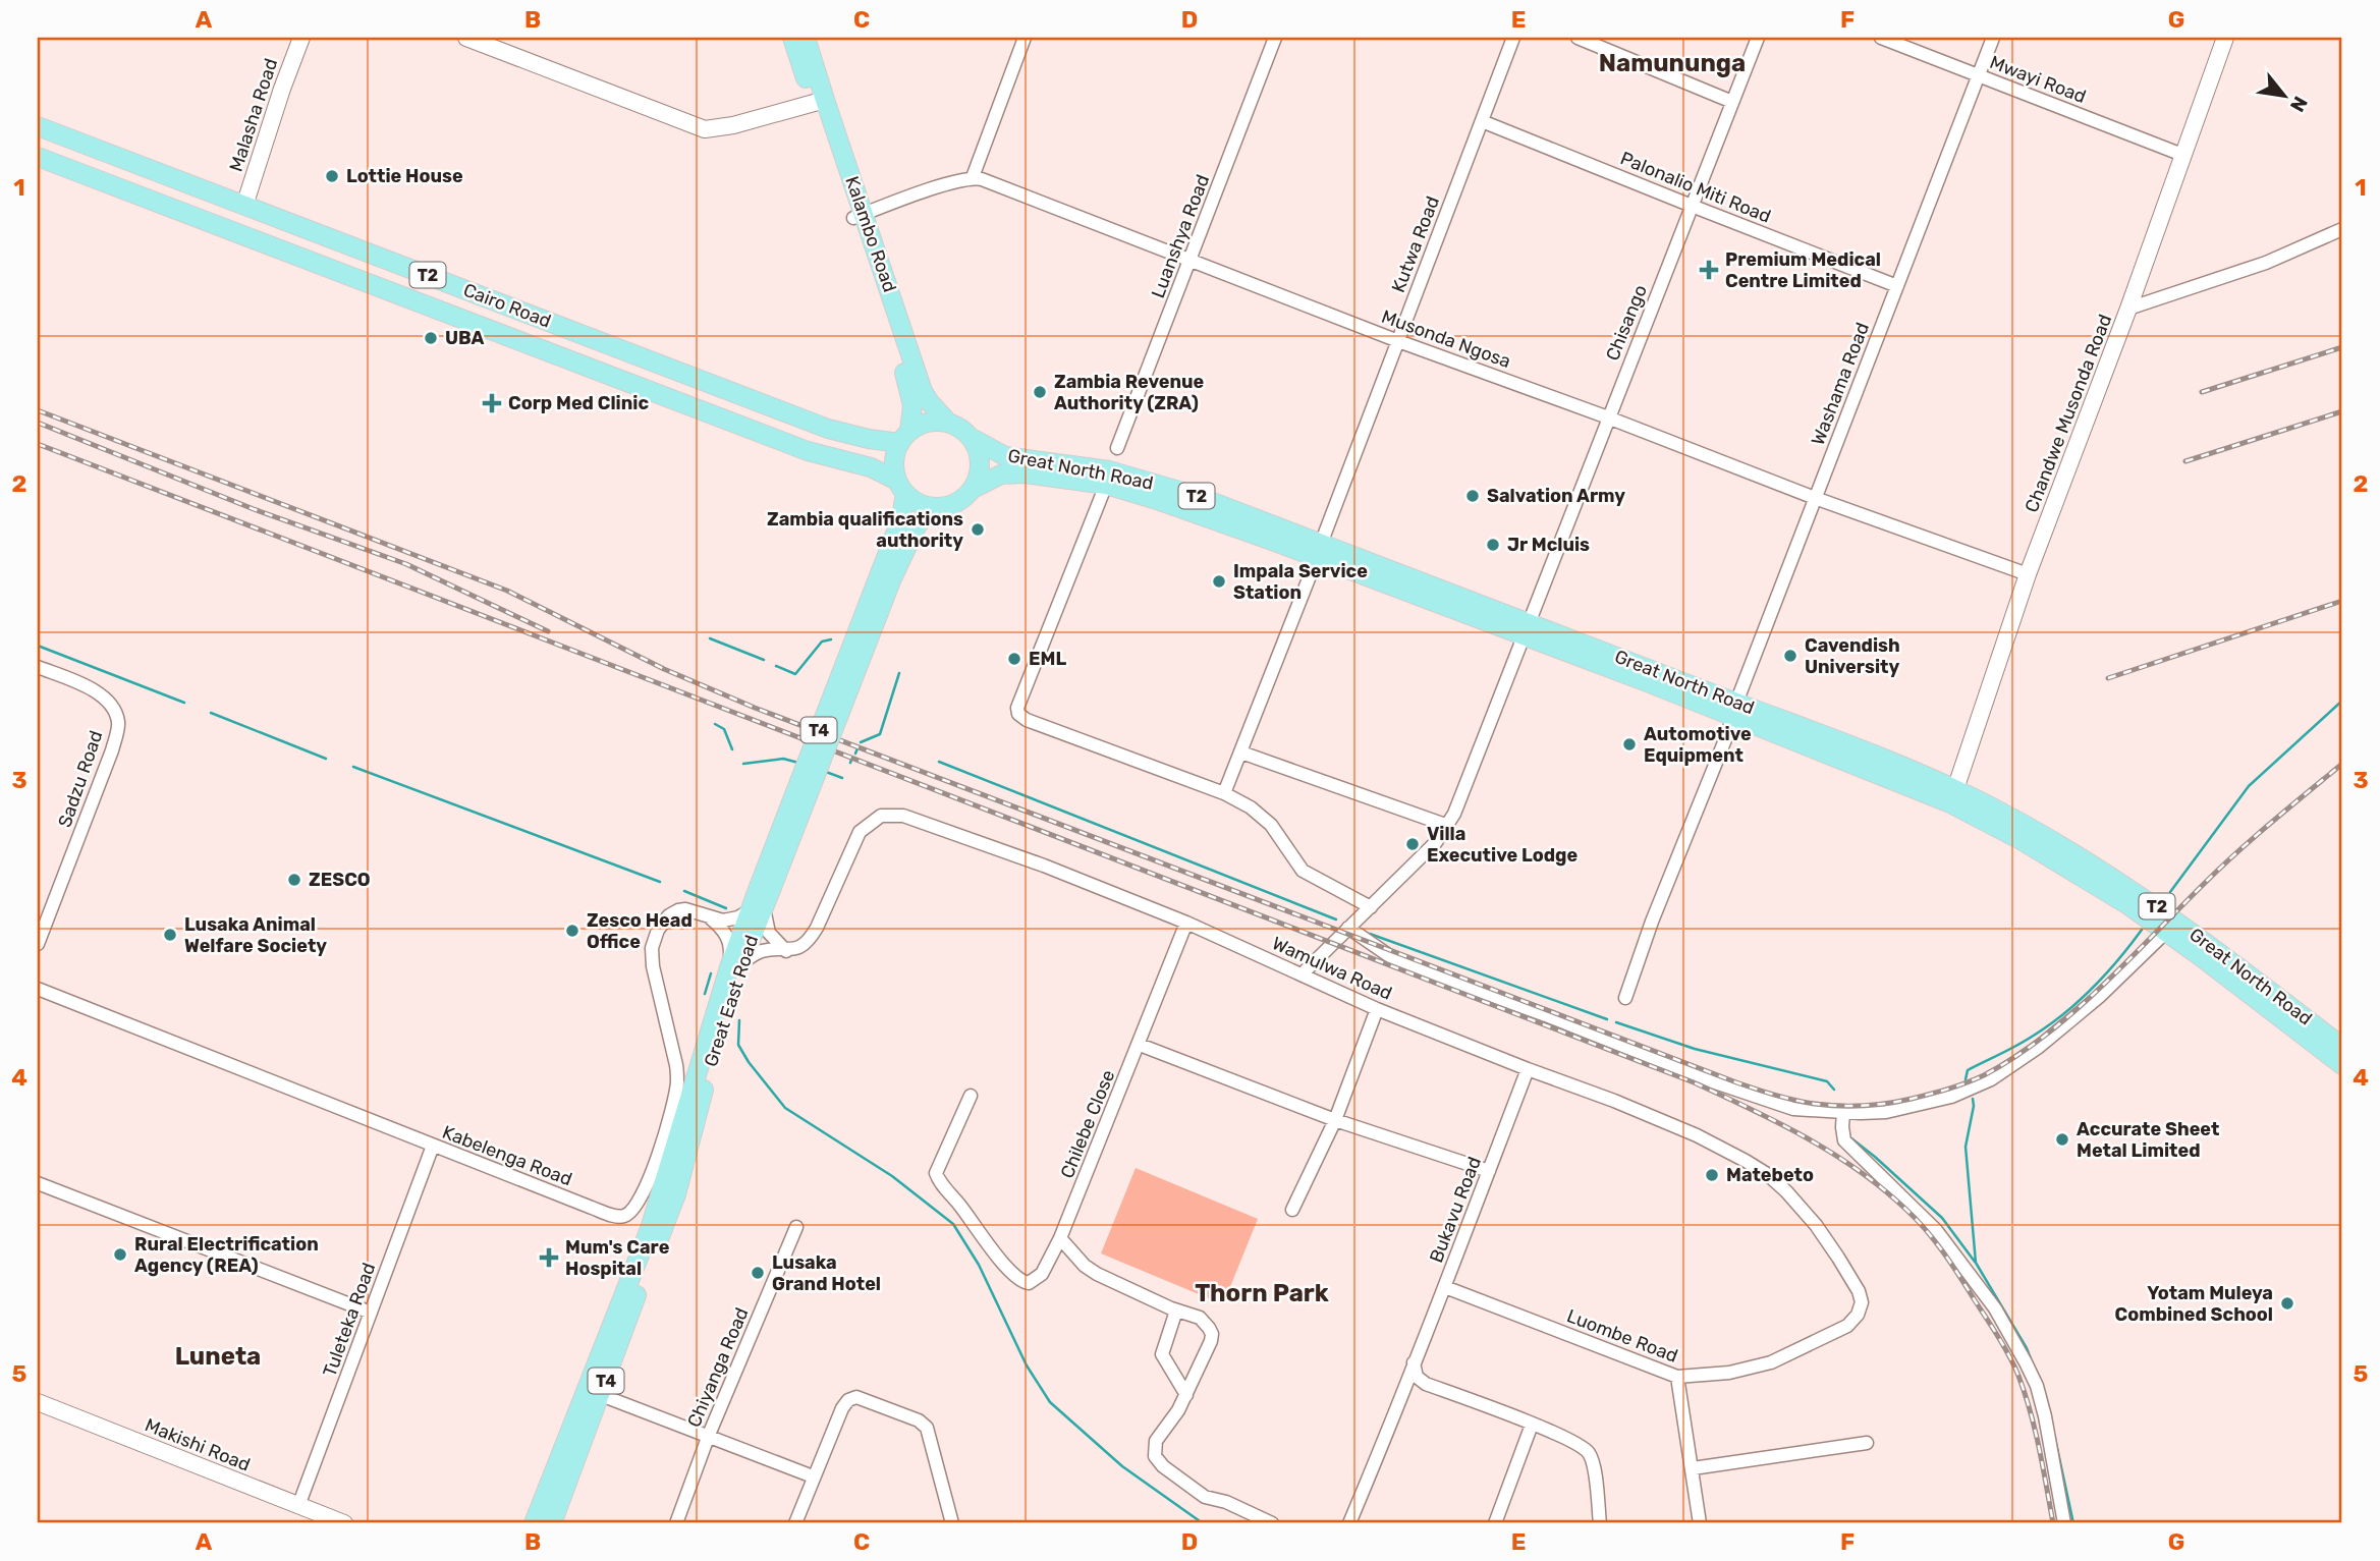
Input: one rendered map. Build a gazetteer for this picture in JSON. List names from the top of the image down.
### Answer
{
  "streets": {
    "main road": [
      "Kalambo Road",
      "T2",
      "Cairo Road",
      "Great North Road",
      "T4",
      "Great East Road"
    ],
    "street": [
      "Mwayi Road",
      "Malasha Road",
      "Palonalio Miti Road",
      "Luanshya Road",
      "Kutwa Road",
      "Chisango",
      "Musonda Ngosa",
      "Washama Road",
      "Chandwe Musonda Road",
      "Sadzu Road",
      "Wamulwa Road",
      "Chilebe Close",
      "Kabelenga Road",
      "Bukavu Road",
      "Tuleteka Road",
      "Luombe Road",
      "Chiyanga Road",
      "Makishi Road"
    ]
  },
  "crossings": [
    ["Mwayi Road", "Washama Road"],
    ["Mwayi Road", "Chandwe Musonda Road"],
    ["Malasha Road", "Cairo Road"],
    ["Palonalio Miti Road", "Kutwa Road"],
    ["Palonalio Miti Road", "Chisango"],
    ["Palonalio Miti Road", "Washama Road"],
    ["Kalambo Road", "Cairo Road"],
    ["Kalambo Road", "Great North Road"],
    ["Kalambo Road", "Great East Road"],
    ["Luanshya Road", "Musonda Ngosa"],
    ["Kutwa Road", "Musonda Ngosa"],
    ["Kutwa Road", "Great North Road"],
    ["Cairo Road", "Great North Road"],
    ["Cairo Road", "Great East Road"],
    ["Chisango", "Musonda Ngosa"],
    ["Chisango", "Great North Road"],
    ["Chisango", "Wamulwa Road"],
    ["Musonda Ngosa", "Washama Road"],
    ["Musonda Ngosa", "Chandwe Musonda Road"],
    ["Washama Road", "Great North Road"],
    ["Chandwe Musonda Road", "Great North Road"],
    ["Great North Road", "Great East Road"],
    ["Wamulwa Road", "Great East Road"],
    ["Wamulwa Road", "Chilebe Close"],
    ["Wamulwa Road", "Bukavu Road"],
    ["Wamulwa Road", "Luombe Road"],
    ["Great East Road", "Kabelenga Road"],
    ["Kabelenga Road", "Tuleteka Road"],
    ["Bukavu Road", "Luombe Road"],
    ["Tuleteka Road", "Makishi Road"]
  ],
  "districts": ["Namununga", "Thorn Park", "Luneta"],
  "places": {
    "other": [
      "Lottie House",
      "UBA",
      "Zambia Revenue Authority (ZRA)",
      "Salvation Army",
      "Zambia qualifications authority",
      "Jr Mcluis",
      "Impala Service Station",
      "Cavendish University",
      "EML",
      "Automotive Equipment",
      "Villa Executive Lodge",
      "ZESCO",
      "Zesco Head Office",
      "Lusaka Animal Welfare Society",
      "Accurate Sheet Metal Limited",
      "Matebeto",
      "Rural Electrification Agency (REA)",
      "Lusaka Grand Hotel",
      "Yotam Muleya Combined School"
    ],
    "health": ["Premium Medical Centre Limited", "Corp Med Clinic", "Mum's Care Hospital"]
  },
  "north": "bottom right",
  "grid": {
    "columns": [
      "A",
      "B",
      "C",
      "D",
      "E",
      "F",
      "G"
    ],
    "rows": [
      "1",
      "2",
      "3",
      "4",
      "5"
    ]
  }
}
